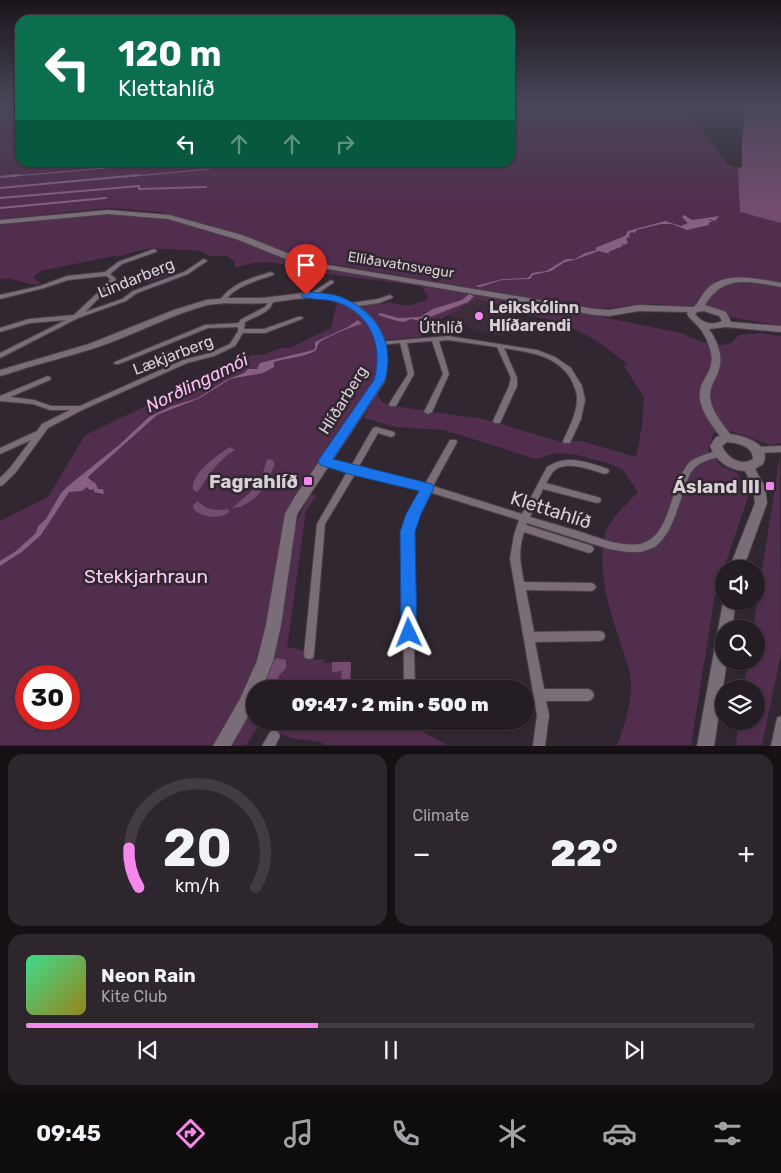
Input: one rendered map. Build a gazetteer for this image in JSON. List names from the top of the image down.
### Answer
{
  "streets": {
    "main road": ["Elliðavatnsvegur", "Hlíðarberg"],
    "street": [
      "Lindarberg",
      "Úthlíð",
      "Lækjarberg",
      "Klettahlíð"
    ]
  },
  "crossings": [
    ["Úthlíð", "Hlíðarberg"],
    ["Lækjarberg", "Hlíðarberg"],
    ["Hlíðarberg", "Klettahlíð"]
  ],
  "water": ["Norðlingamói"],
  "parks": ["Stekkjarhraun"],
  "places": {
    "other": ["Leikskólinn Hlíðarendi"],
    "transit": ["Fagrahlíð", "Ásland III"]
  },
  "page": {
    "turn": ["120 m", "Klettahlíð"],
    "limit": "30",
    "trip": "09:47 · 2 min · 500 m",
    "tile": "Climate",
    "heat": ["−", "22°", "+"],
    "song": ["Neon Rain", "Kite Club"],
    "tabs": "09:45",
    "gauge": ["20", "km/h"]
  }
}
